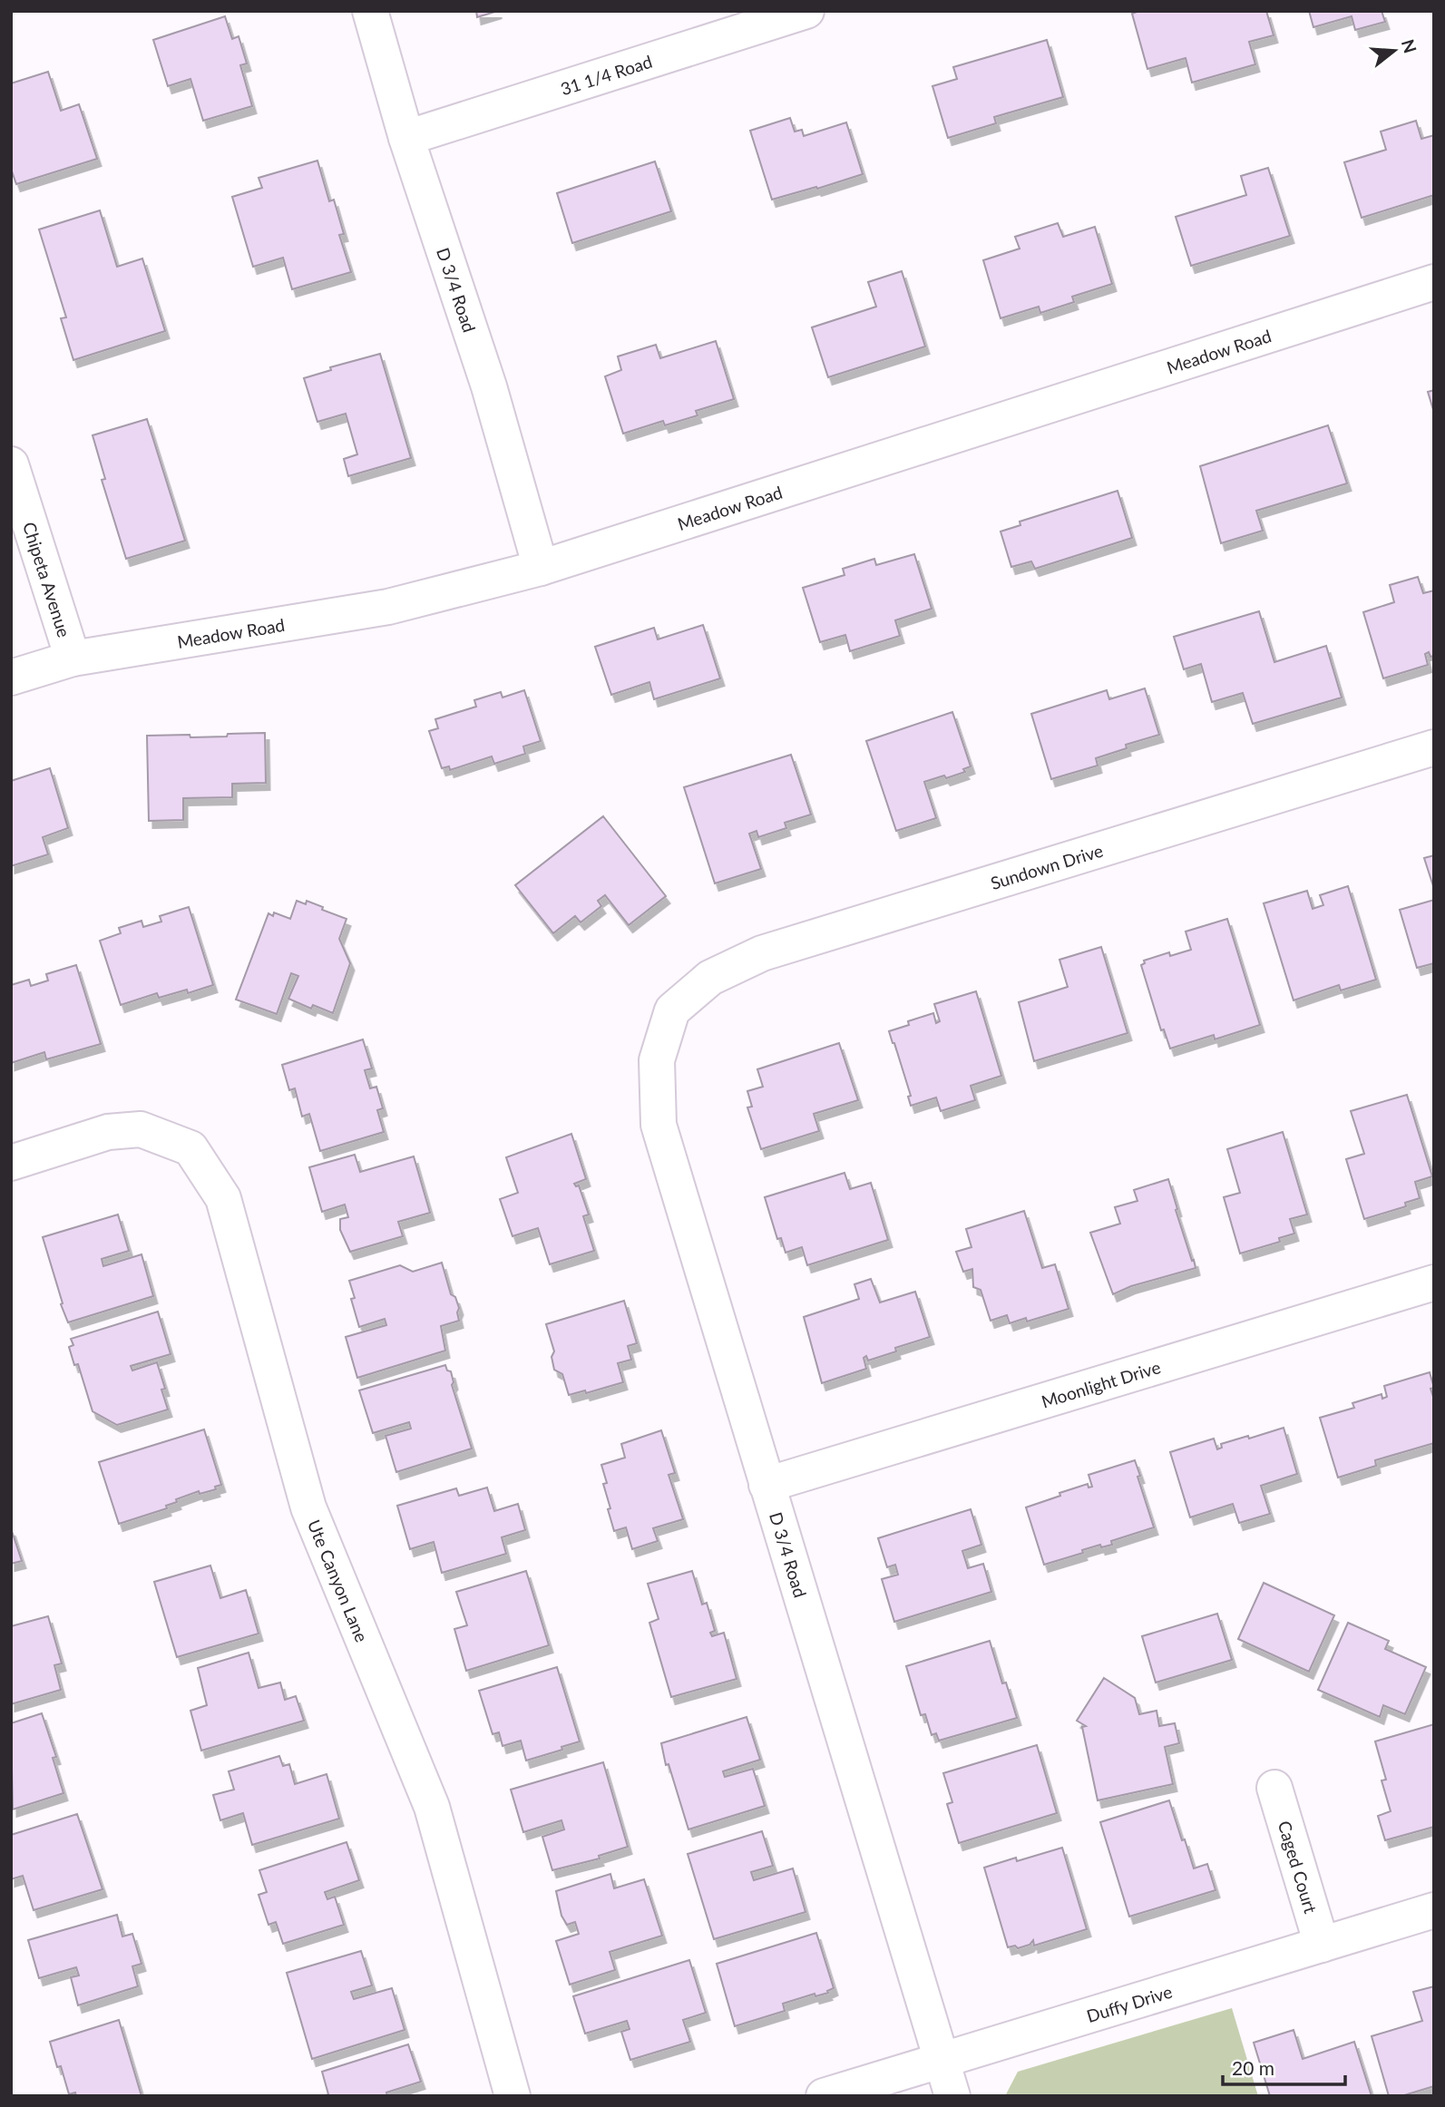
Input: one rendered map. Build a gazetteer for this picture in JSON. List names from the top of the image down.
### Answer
{
  "streets": {
    "street": [
      "31 1/4 Road",
      "D 3/4 Road",
      "Meadow Road",
      "Chipeta Avenue",
      "Sundown Drive",
      "Moonlight Drive",
      "Ute Canyon Lane",
      "Caged Court",
      "Duffy Drive"
    ]
  },
  "crossings": [
    ["31 1/4 Road", "D 3/4 Road"],
    ["D 3/4 Road", "Meadow Road"],
    ["D 3/4 Road", "Sundown Drive"],
    ["D 3/4 Road", "Moonlight Drive"],
    ["D 3/4 Road", "Duffy Drive"],
    ["Meadow Road", "Chipeta Avenue"],
    ["Caged Court", "Duffy Drive"]
  ],
  "scale_bar": "20 m",
  "north": "right"
}
